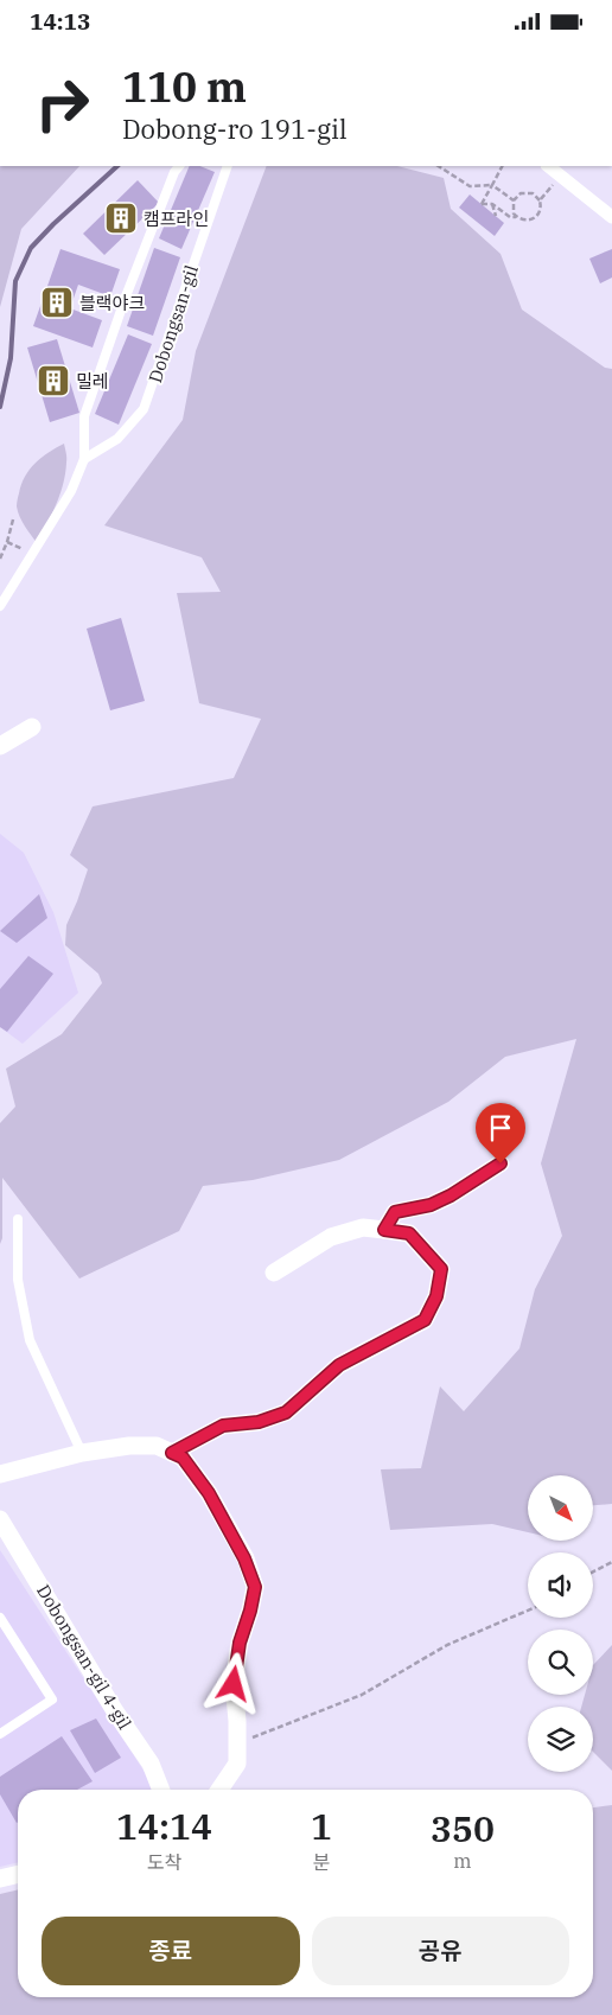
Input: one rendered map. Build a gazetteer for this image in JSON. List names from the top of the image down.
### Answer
{
  "streets": {
    "street": ["Dobongsan-gil 4-gil"],
    "lane": ["Dobongsan-gil"]
  },
  "places": {
    "building": ["캠프라인", "블랙야크", "밀레"]
  },
  "north": "bottom right",
  "page": {
    "status": "14:13",
    "turn": ["110 m", "Dobong-ro 191-gil"],
    "eta": [
      "14:14",
      "도착",
      "1",
      "분",
      "350",
      "m"
    ],
    "buttons": ["종료", "공유"]
  }
}
